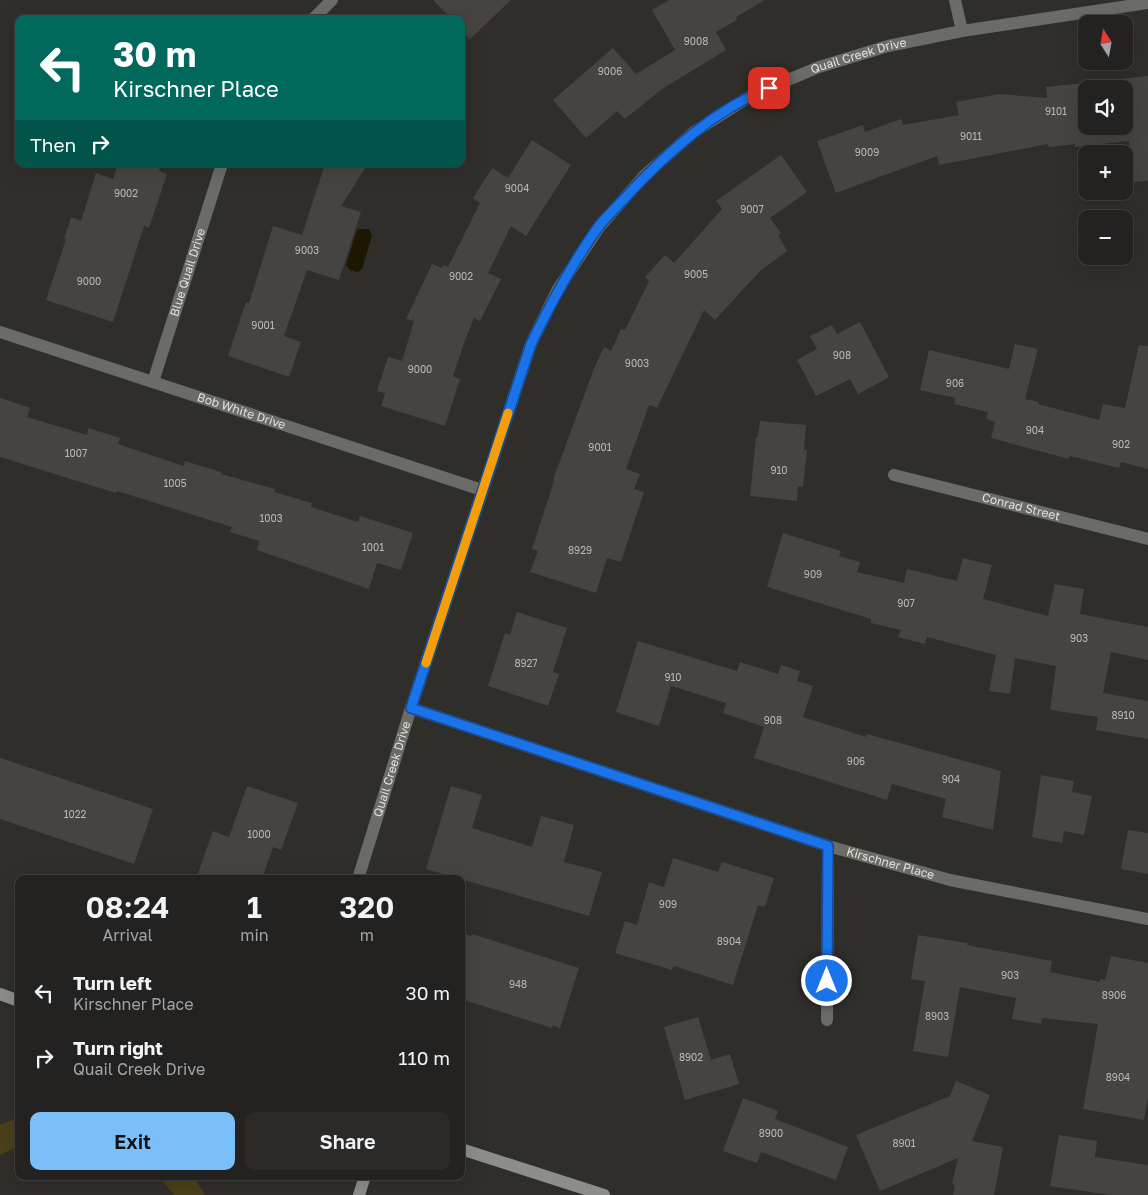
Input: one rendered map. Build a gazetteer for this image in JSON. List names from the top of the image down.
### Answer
{
  "streets": {
    "street": [
      "Quail Creek Drive",
      "Blue Quail Drive",
      "Bob White Drive",
      "Conrad Street",
      "Kirschner Place"
    ]
  },
  "crossings": [
    ["Quail Creek Drive", "Bob White Drive"],
    ["Quail Creek Drive", "Kirschner Place"],
    ["Blue Quail Drive", "Bob White Drive"]
  ],
  "house_numbers": [
    "9008",
    "9006",
    "9101",
    "9011",
    "9009",
    "9004",
    "9002",
    "9007",
    "9003",
    "9005",
    "9002",
    "9000",
    "9001",
    "908",
    "9003",
    "9000",
    "906",
    "904",
    "902",
    "9001",
    "1007",
    "910",
    "1005",
    "1003",
    "1001",
    "8929",
    "909",
    "907",
    "903",
    "8927",
    "910",
    "8910",
    "908",
    "906",
    "904",
    "1022",
    "1000",
    "909",
    "8904",
    "903",
    "948",
    "8906",
    "8903",
    "8902",
    "8904",
    "8900",
    "8901"
  ],
  "north": "top",
  "page": {
    "map_buttons": ["+", "−"],
    "turn": ["30 m", "Kirschner Place"],
    "then": "Then",
    "eta": [
      "08:24",
      "Arrival",
      "1",
      "min",
      "320",
      "m"
    ],
    "list": [
      {
        "name": "Turn left",
        "note": "Kirschner Place",
        "value": "30 m"
      },
      {
        "name": "Turn right",
        "note": "Quail Creek Drive",
        "value": "110 m"
      }
    ],
    "buttons": ["Exit", "Share"]
  }
}
